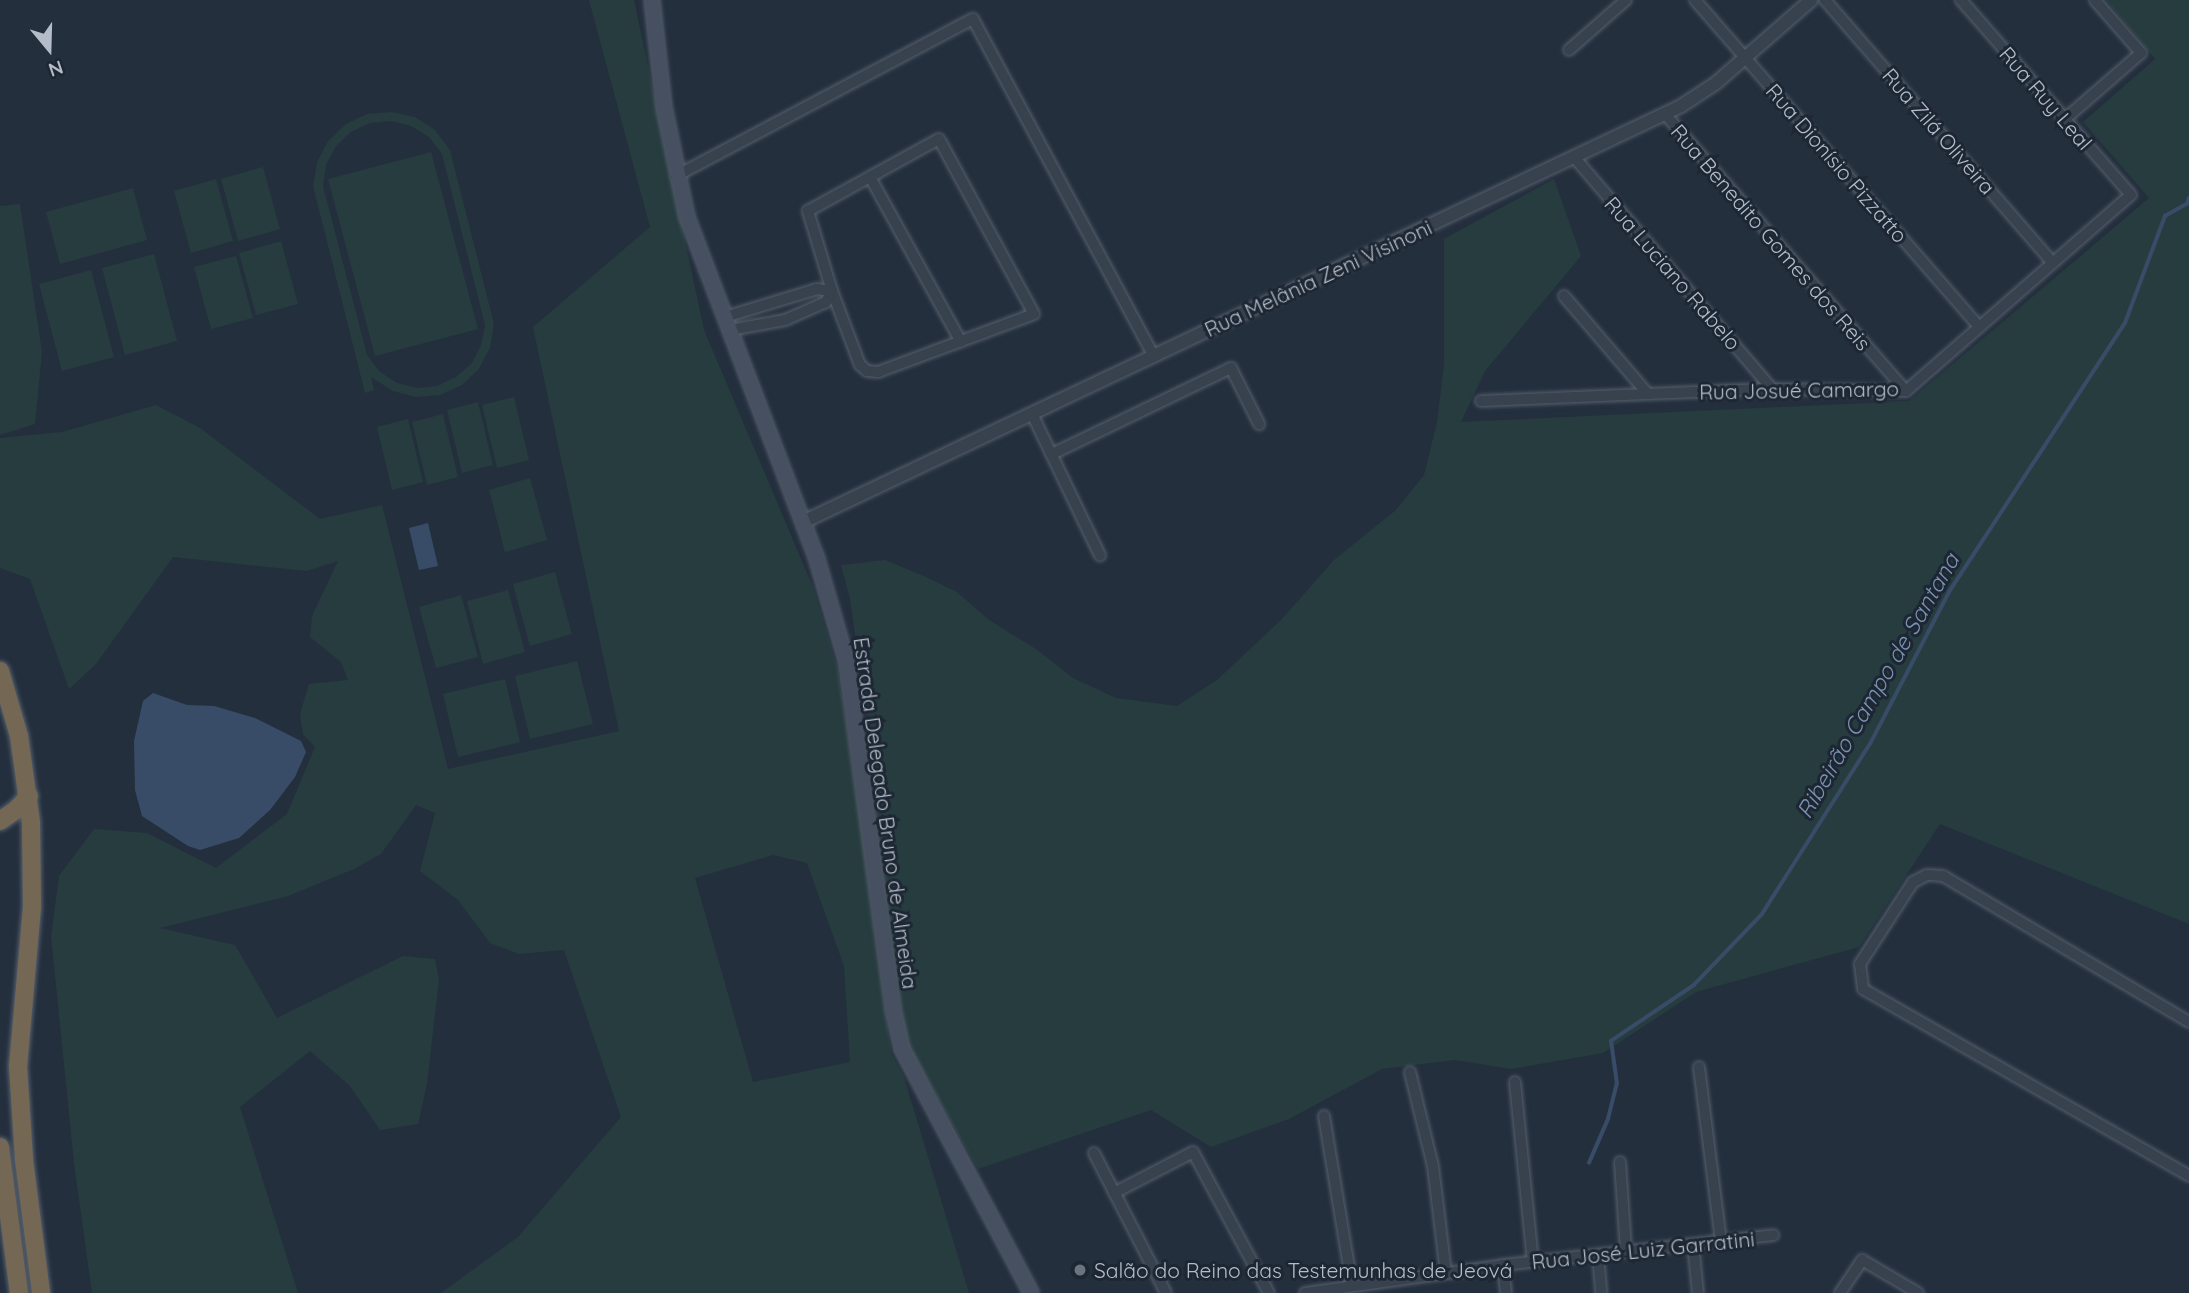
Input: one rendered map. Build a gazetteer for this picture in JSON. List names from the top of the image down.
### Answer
{
  "streets": {
    "main road": ["Estrada Delegado Bruno de Almeida"],
    "street": [
      "Rua Ruy Leal",
      "Rua Zilá Oliveira",
      "Rua Dionísio Pizzatto",
      "Rua Benedito Gomes dos Reis",
      "Rua Luciano Rabelo",
      "Rua Melânia Zeni Visinoni",
      "Rua Josué Camargo",
      "Rua José Luiz Garratini"
    ]
  },
  "crossings": [
    ["Rua Ruy Leal", "Rua Josué Camargo"],
    ["Rua Zilá Oliveira", "Rua Josué Camargo"],
    ["Rua Dionísio Pizzatto", "Rua Melânia Zeni Visinoni"],
    ["Rua Dionísio Pizzatto", "Rua Josué Camargo"],
    ["Rua Benedito Gomes dos Reis", "Rua Melânia Zeni Visinoni"],
    ["Rua Benedito Gomes dos Reis", "Rua Josué Camargo"],
    ["Rua Luciano Rabelo", "Rua Melânia Zeni Visinoni"],
    ["Rua Luciano Rabelo", "Rua Josué Camargo"],
    ["Rua Melânia Zeni Visinoni", "Estrada Delegado Bruno de Almeida"]
  ],
  "water": ["Ribeirão Campo de Santana"],
  "places": ["Salão do Reino das Testemunhas de Jeová"],
  "north": "bottom"
}
